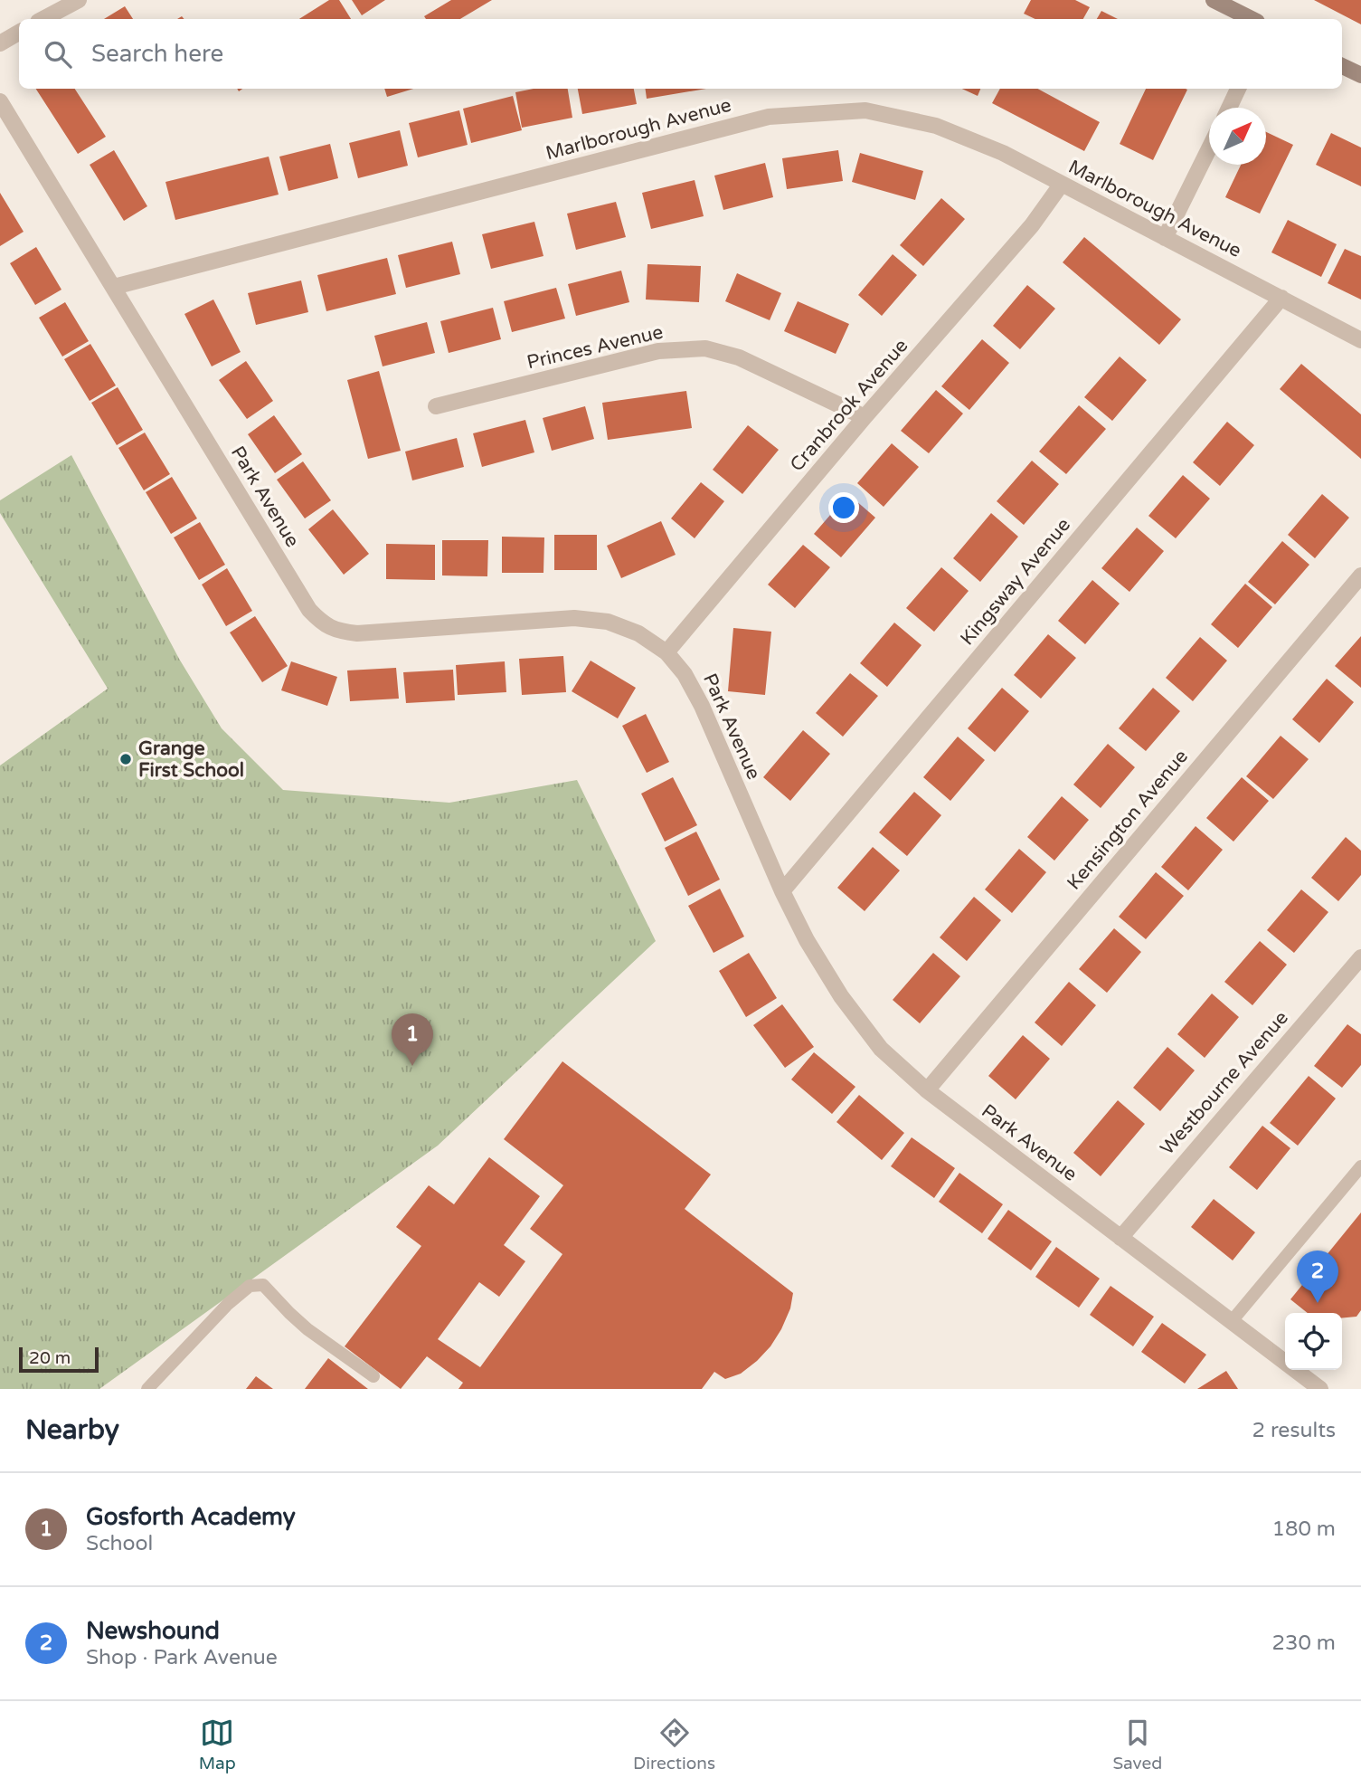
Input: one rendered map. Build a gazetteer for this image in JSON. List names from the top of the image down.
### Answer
{
  "streets": {
    "street": [
      "Marlborough Avenue",
      "Princes Avenue",
      "Cranbrook Avenue",
      "Park Avenue",
      "Kingsway Avenue",
      "Kensington Avenue",
      "Westbourne Avenue"
    ]
  },
  "crossings": [
    ["Marlborough Avenue", "Cranbrook Avenue"],
    ["Marlborough Avenue", "Park Avenue"],
    ["Marlborough Avenue", "Kingsway Avenue"],
    ["Princes Avenue", "Cranbrook Avenue"],
    ["Cranbrook Avenue", "Park Avenue"],
    ["Park Avenue", "Kingsway Avenue"],
    ["Park Avenue", "Kensington Avenue"],
    ["Park Avenue", "Westbourne Avenue"]
  ],
  "places": ["Grange First School"],
  "scale_bar": "20 m",
  "north": "top right",
  "page": {
    "search": "Search here",
    "pins": ["1", "2"],
    "scale": "20 m",
    "heading": ["Nearby", "2 results"],
    "list": [
      {
        "mark": "1",
        "name": "Gosforth Academy",
        "note": "School",
        "value": "180 m"
      },
      {
        "mark": "2",
        "name": "Newshound",
        "note": "Shop · Park Avenue",
        "value": "230 m"
      }
    ],
    "nav": ["Map", "Directions", "Saved"]
  }
}
